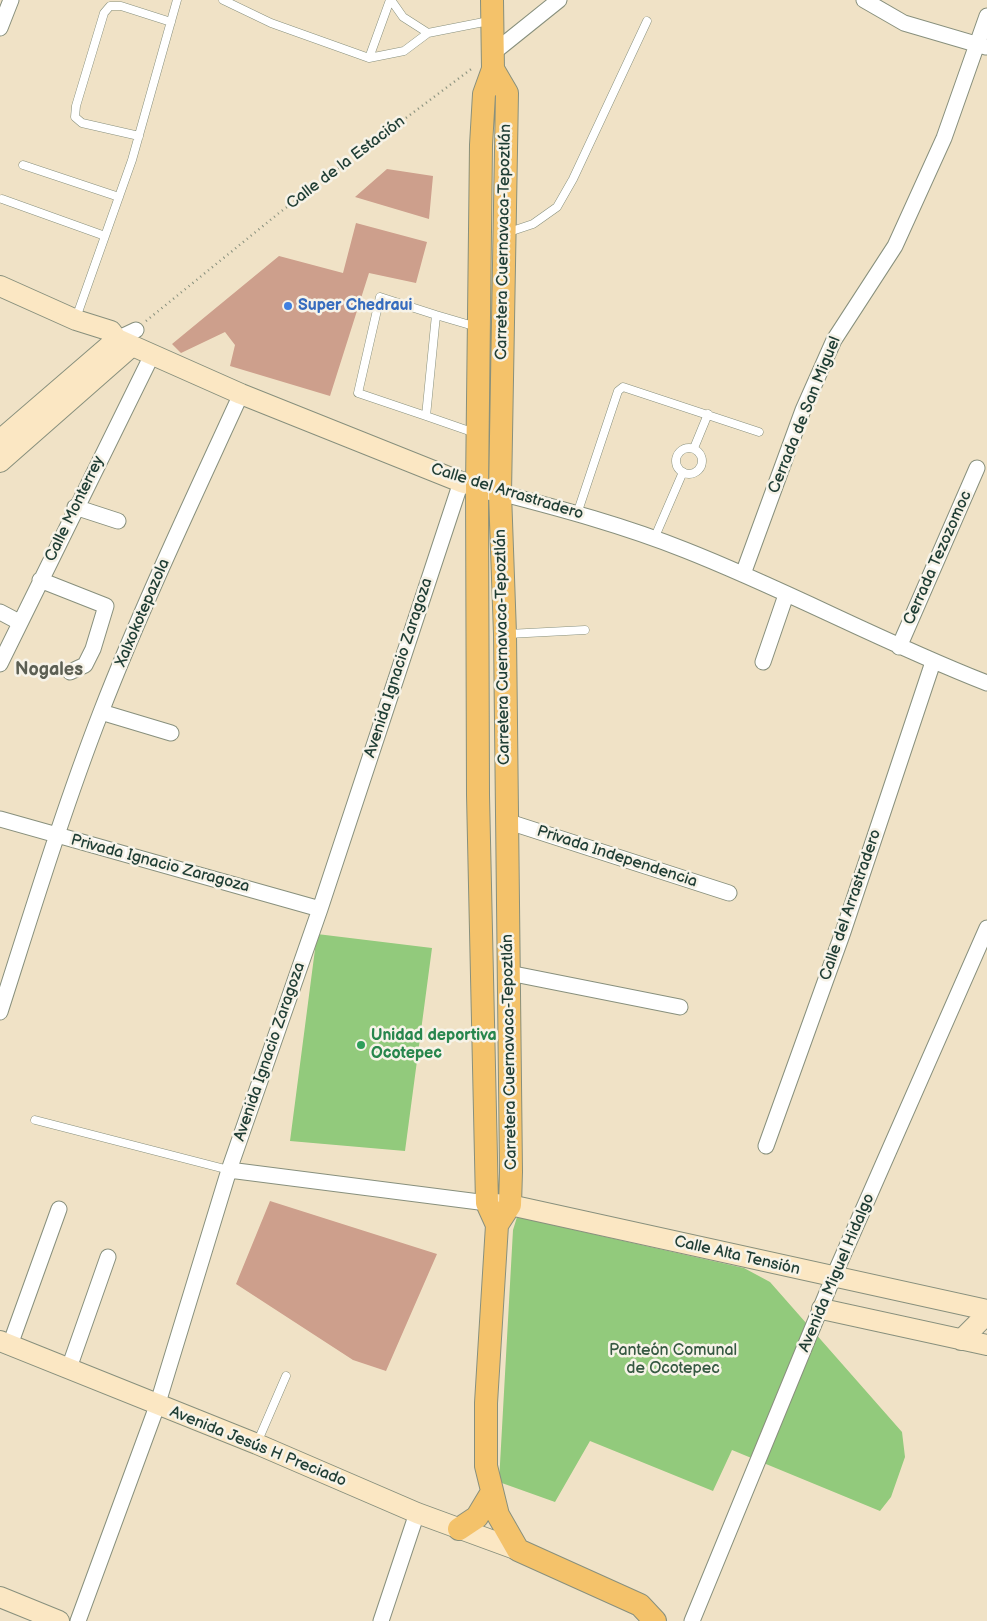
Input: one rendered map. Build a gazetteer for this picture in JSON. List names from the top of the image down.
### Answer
{
  "streets": {
    "main road": ["Carretera Cuernavaca-Tepoztlán"],
    "street": [
      "Cerrada de San Miguel",
      "Calle del Arrastradero",
      "Calle Monterrey",
      "Cerrada Tezozomoc",
      "Xalxokotepazola",
      "Avenida Ignacio Zaragoza",
      "Privada Independencia",
      "Privada Ignacio Zaragoza",
      "Calle Alta Tensión",
      "Avenida Miguel Hidalgo",
      "Avenida Jesús H Preciado"
    ],
    "path": ["Calle de la Estación"]
  },
  "crossings": [
    ["Calle de la Estación", "Carretera Cuernavaca-Tepoztlán"],
    ["Calle de la Estación", "Calle del Arrastradero"],
    ["Carretera Cuernavaca-Tepoztlán", "Calle del Arrastradero"],
    ["Carretera Cuernavaca-Tepoztlán", "Avenida Ignacio Zaragoza"],
    ["Carretera Cuernavaca-Tepoztlán", "Privada Independencia"],
    ["Carretera Cuernavaca-Tepoztlán", "Calle Alta Tensión"],
    ["Carretera Cuernavaca-Tepoztlán", "Avenida Jesús H Preciado"],
    ["Cerrada de San Miguel", "Calle del Arrastradero"],
    ["Calle del Arrastradero", "Calle Monterrey"],
    ["Calle del Arrastradero", "Cerrada Tezozomoc"],
    ["Calle del Arrastradero", "Xalxokotepazola"],
    ["Calle del Arrastradero", "Avenida Ignacio Zaragoza"],
    ["Xalxokotepazola", "Privada Ignacio Zaragoza"],
    ["Avenida Ignacio Zaragoza", "Privada Ignacio Zaragoza"],
    ["Avenida Ignacio Zaragoza", "Avenida Jesús H Preciado"],
    ["Calle Alta Tensión", "Avenida Miguel Hidalgo"]
  ],
  "districts": ["Nogales"],
  "parks": ["Panteón Comunal de Ocotepec"],
  "places": ["Super Chedraui", "Unidad deportiva Ocotepec"]
}
